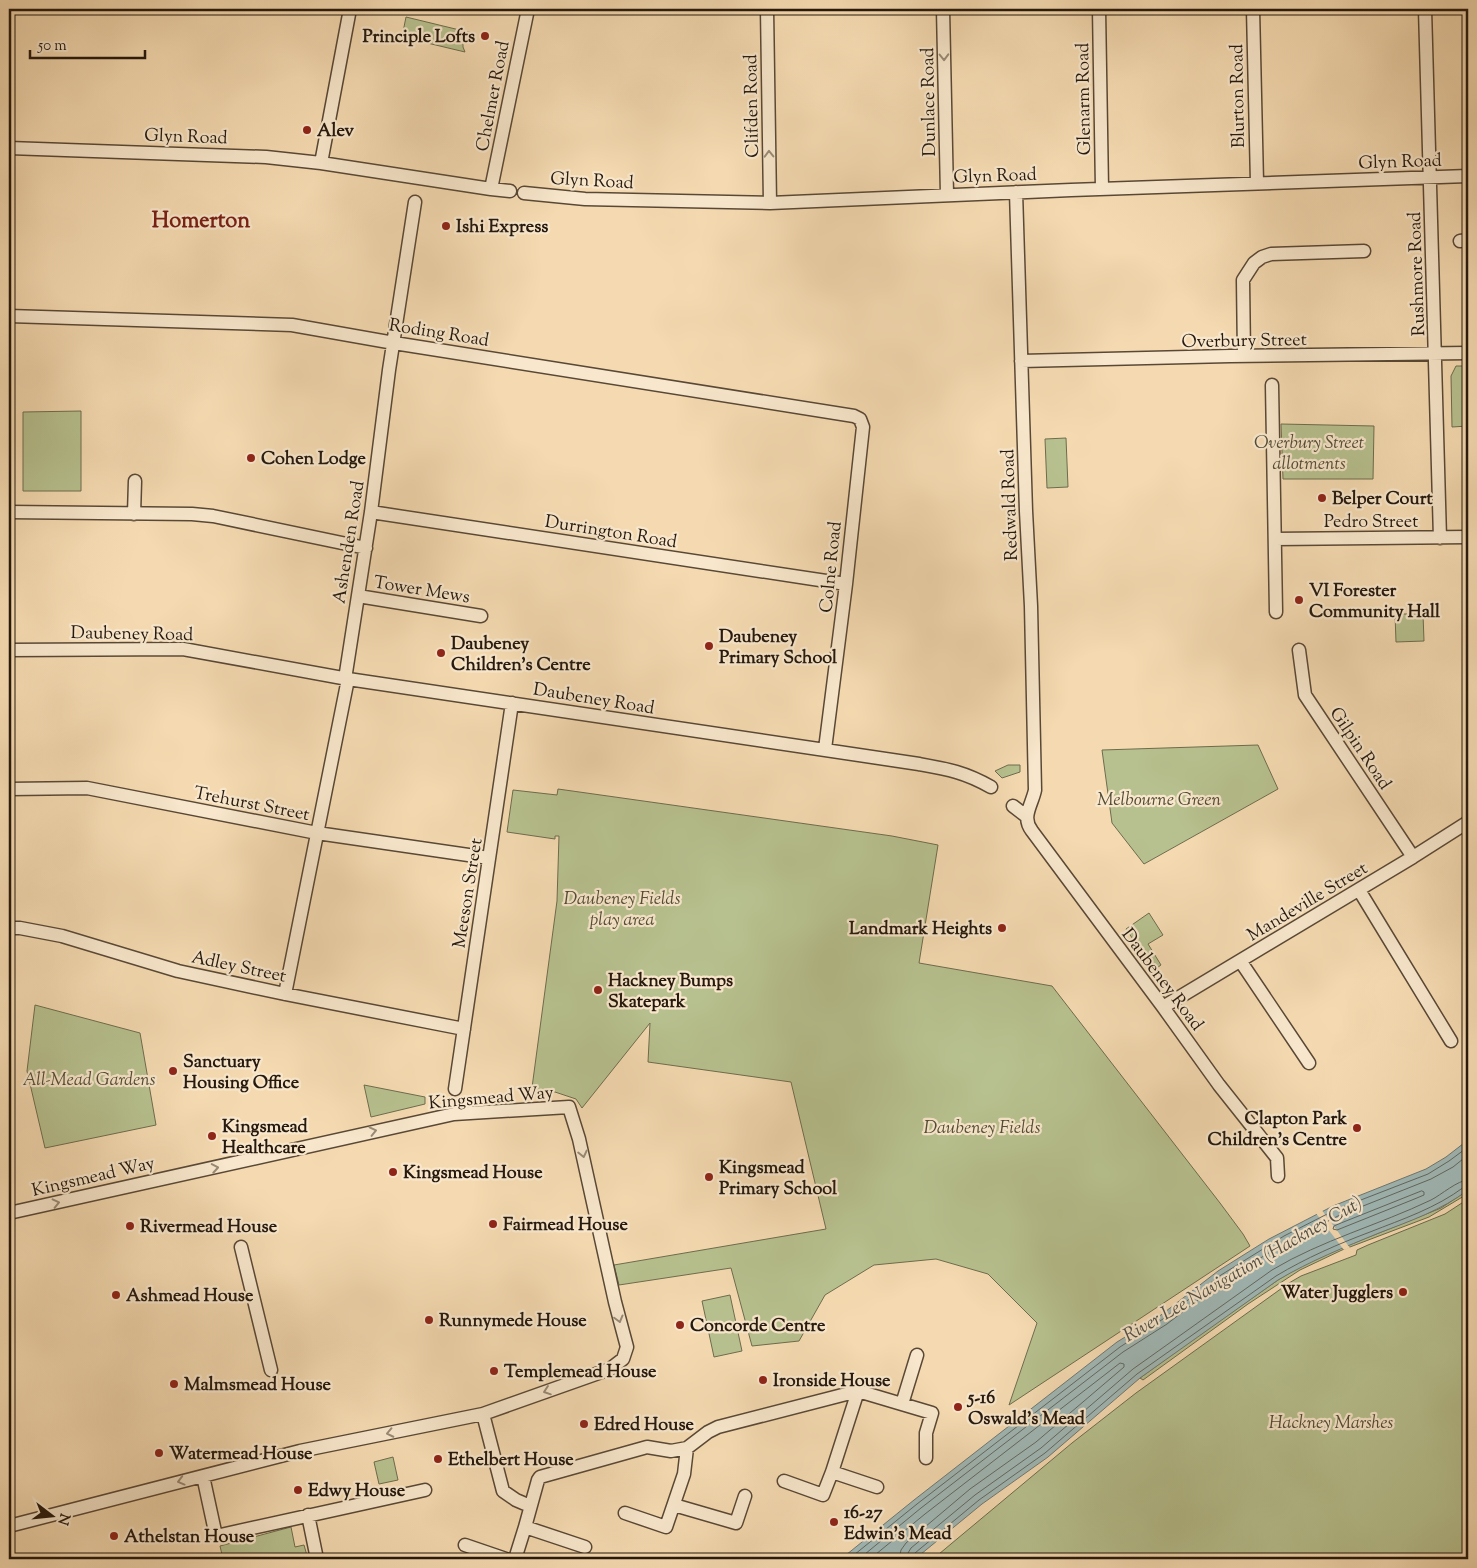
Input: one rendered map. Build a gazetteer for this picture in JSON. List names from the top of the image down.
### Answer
{
  "streets": {
    "street": [
      "Chelmer Road",
      "Blurton Road",
      "Glenarm Road",
      "Dunlace Road",
      "Clifden Road",
      "Glyn Road",
      "Rushmore Road",
      "Roding Road",
      "Overbury Street",
      "Redwald Road",
      "Pedro Street",
      "Durrington Road",
      "Ashenden Road",
      "Colne Road",
      "Tower Mews",
      "Daubeney Road",
      "Gilpin Road",
      "Trehurst Street",
      "Meeson Street",
      "Mandeville Street",
      "Adley Street",
      "Kingsmead Way"
    ]
  },
  "crossings": [
    ["Chelmer Road", "Glyn Road"],
    ["Blurton Road", "Glyn Road"],
    ["Glenarm Road", "Glyn Road"],
    ["Dunlace Road", "Glyn Road"],
    ["Clifden Road", "Glyn Road"],
    ["Glyn Road", "Rushmore Road"],
    ["Glyn Road", "Redwald Road"],
    ["Rushmore Road", "Overbury Street"],
    ["Rushmore Road", "Pedro Street"],
    ["Roding Road", "Ashenden Road"],
    ["Roding Road", "Colne Road"],
    ["Overbury Street", "Redwald Road"],
    ["Redwald Road", "Daubeney Road"],
    ["Durrington Road", "Ashenden Road"],
    ["Durrington Road", "Colne Road"],
    ["Ashenden Road", "Tower Mews"],
    ["Ashenden Road", "Daubeney Road"],
    ["Ashenden Road", "Trehurst Street"],
    ["Ashenden Road", "Adley Street"],
    ["Colne Road", "Daubeney Road"],
    ["Daubeney Road", "Meeson Street"],
    ["Daubeney Road", "Mandeville Street"],
    ["Gilpin Road", "Mandeville Street"],
    ["Trehurst Street", "Meeson Street"],
    ["Meeson Street", "Adley Street"]
  ],
  "one_way": ["Dunlace Road", "Clifden Road"],
  "districts": ["Homerton"],
  "water": ["River Lee Navigation (Hackney Cut)"],
  "parks": [
    "Overbury Street allotments",
    "Melbourne Green",
    "Daubeney Fields play area",
    "All-Mead Gardens",
    "Daubeney Fields",
    "Hackney Marshes"
  ],
  "places": [
    "Principle Lofts",
    "Alev",
    "Ishi Express",
    "Cohen Lodge",
    "Belper Court",
    "VI Forester Community Hall",
    "Daubeney Primary School",
    "Daubeney Children's Centre",
    "Landmark Heights",
    "Hackney Bumps Skatepark",
    "Sanctuary Housing Office",
    "Clapton Park Children's Centre",
    "Kingsmead Healthcare",
    "Kingsmead House",
    "Kingsmead Primary School",
    "Fairmead House",
    "Rivermead House",
    "Water Jugglers",
    "Ashmead House",
    "Runnymede House",
    "Concorde Centre",
    "Templemead House",
    "Ironside House",
    "Malmsmead House",
    "5-16 Oswald's Mead",
    "Edred House",
    "Watermead House",
    "Ethelbert House",
    "Edwy House",
    "16-27 Edwin's Mead",
    "Athelstan House"
  ],
  "scale_bar": "50 m",
  "north": "right"
}
